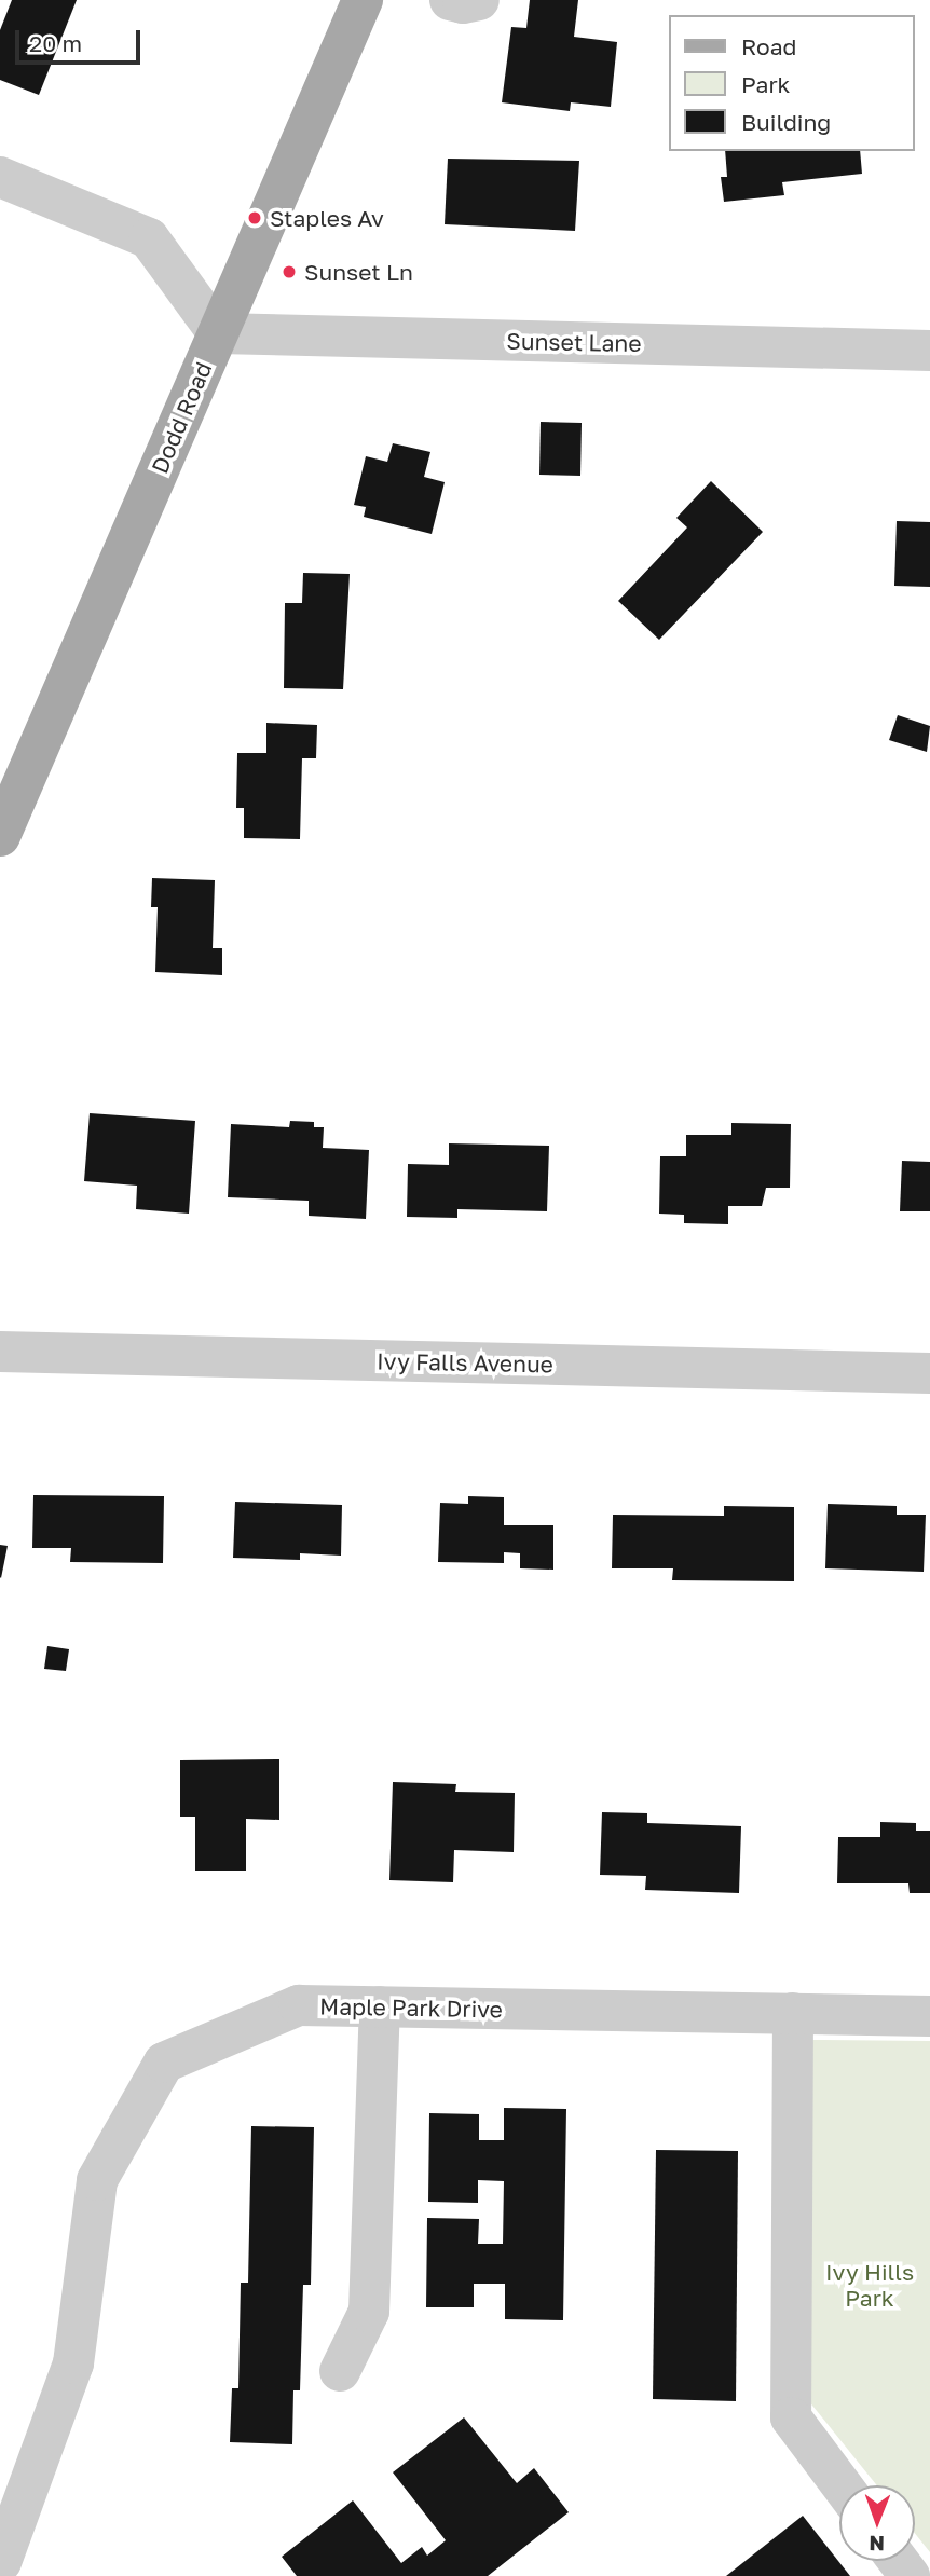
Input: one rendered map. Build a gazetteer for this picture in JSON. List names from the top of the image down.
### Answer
{
  "streets": {
    "main road": ["Dodd Road"],
    "street": ["Sunset Lane", "Ivy Falls Avenue", "Maple Park Drive"]
  },
  "crossings": [
    ["Sunset Lane", "Dodd Road"]
  ],
  "parks": ["Ivy Hills Park"],
  "places": ["Staples Av", "Sunset Ln"],
  "legend": ["Road", "Park", "Building"],
  "scale_bar": "20 m",
  "north": "bottom"
}
